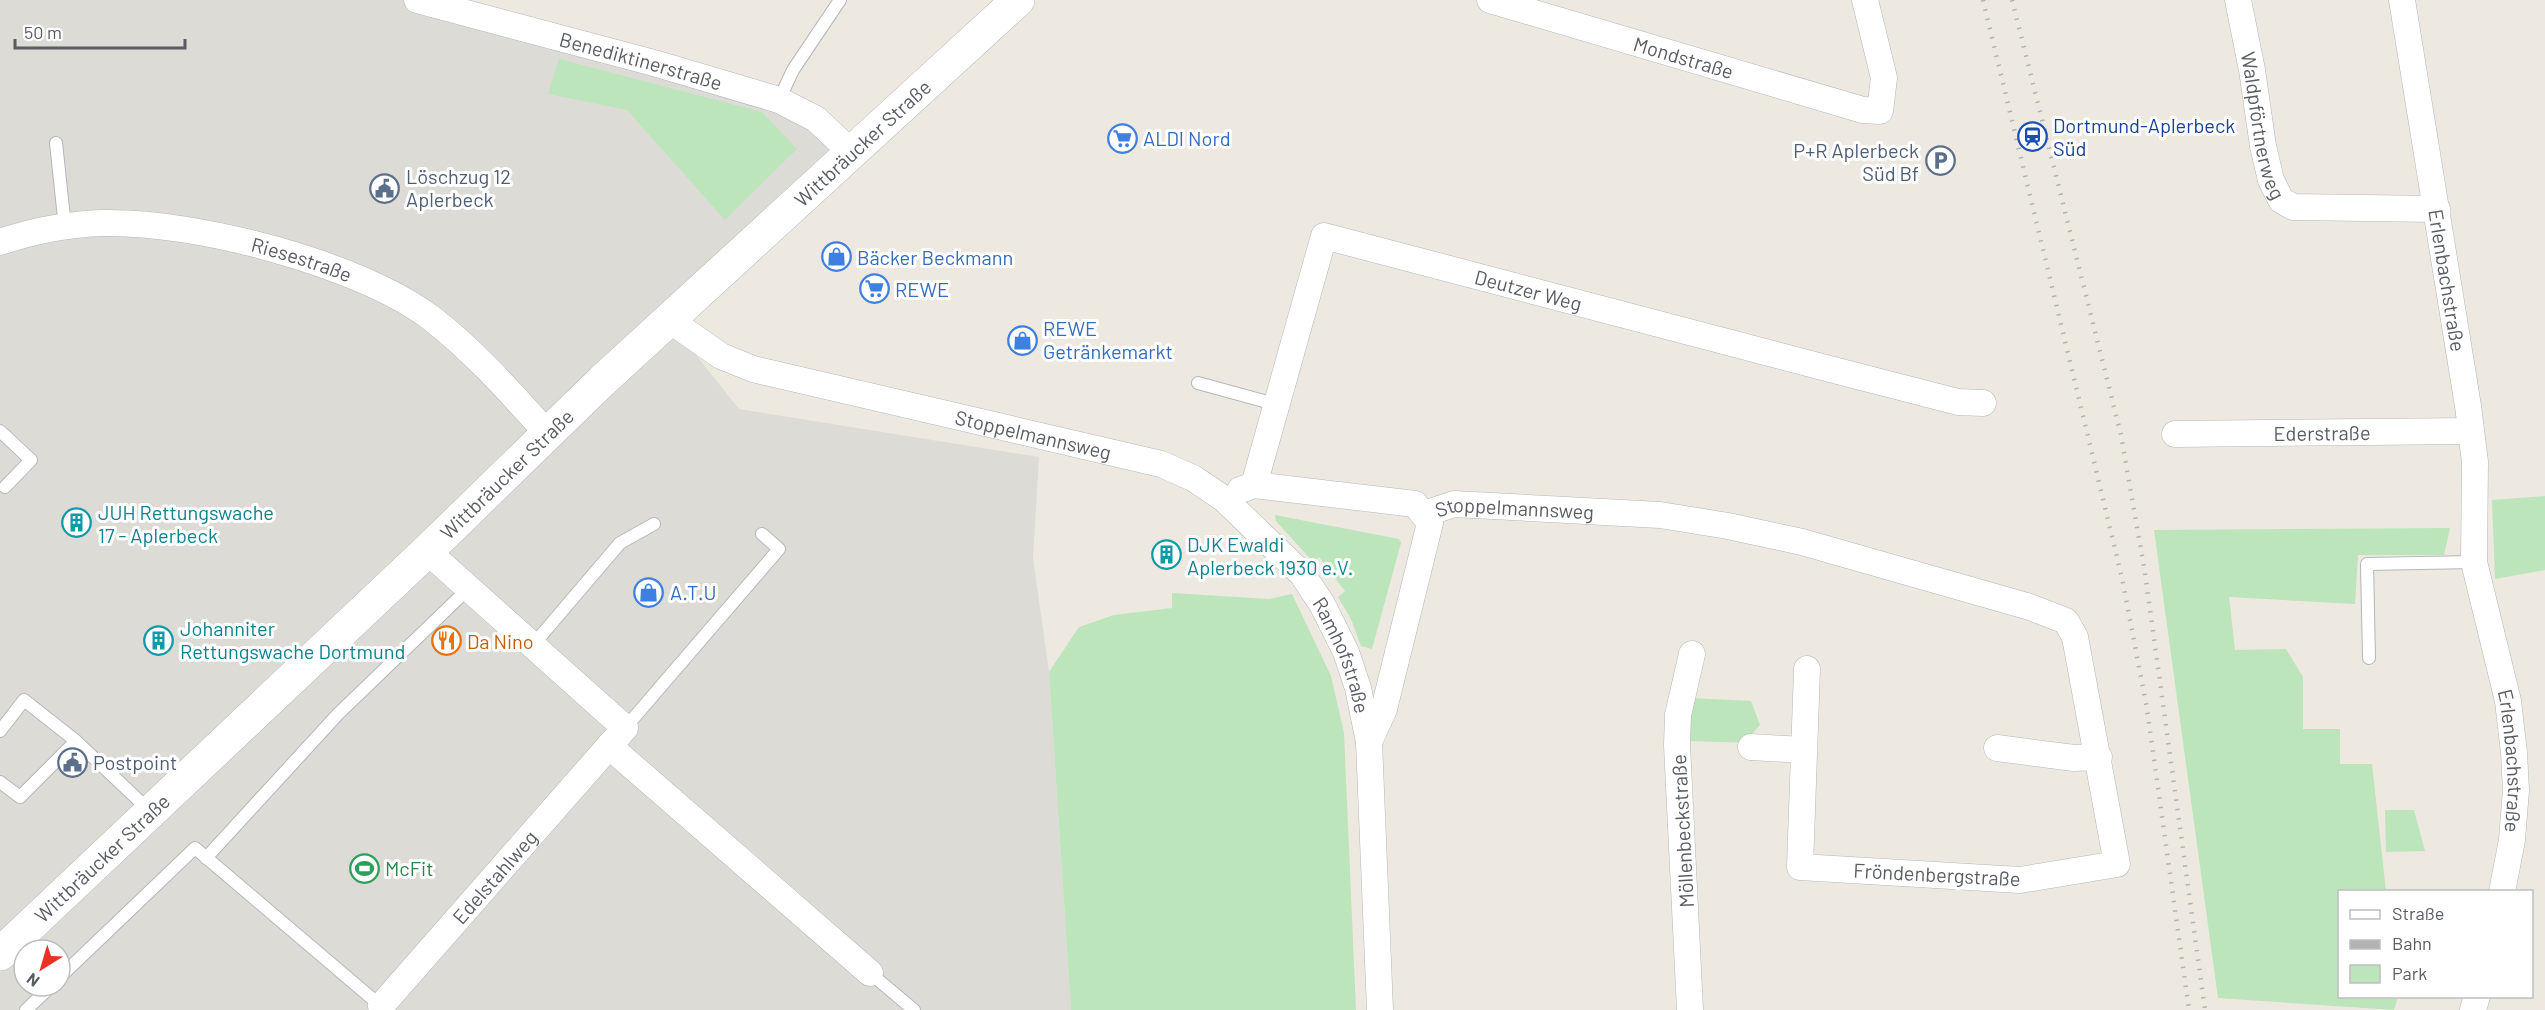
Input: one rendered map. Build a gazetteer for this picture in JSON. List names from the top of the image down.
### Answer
{
  "streets": {
    "main road": ["Wittbräucker Straße"],
    "street": [
      "Mondstraße",
      "Benediktinerstraße",
      "Waldpförtnerweg",
      "Riesestraße",
      "Erlenbachstraße",
      "Deutzer Weg",
      "Stoppelmannsweg",
      "Ederstraße",
      "Ramhofstraße",
      "Möllenbeckstraße",
      "Fröndenbergstraße",
      "Edelstahlweg"
    ]
  },
  "crossings": [
    ["Benediktinerstraße", "Wittbräucker Straße"],
    ["Waldpförtnerweg", "Erlenbachstraße"],
    ["Wittbräucker Straße", "Riesestraße"],
    ["Wittbräucker Straße", "Stoppelmannsweg"],
    ["Erlenbachstraße", "Ederstraße"],
    ["Deutzer Weg", "Stoppelmannsweg"],
    ["Stoppelmannsweg", "Ramhofstraße"],
    ["Stoppelmannsweg", "Fröndenbergstraße"]
  ],
  "places": {
    "station": ["Dortmund-Aplerbeck Süd"],
    "supermarket": ["ALDI Nord", "REWE"],
    "parking": ["P+R Aplerbeck Süd Bf"],
    "public building": ["Löschzug 12 Aplerbeck", "Postpoint"],
    "shop": ["Bäcker Beckmann", "REWE Getränkemarkt", "A.T.U"],
    "building": ["JUH Rettungswache 17 - Aplerbeck", "DJK Ewaldi Aplerbeck 1930 e.V.", "Johanniter Rettungswache Dortmund"],
    "restaurant": ["Da Nino"],
    "sports": ["McFit"]
  },
  "legend": ["Straße", "Bahn", "Park"],
  "scale_bar": "50 m",
  "north": "bottom left"
}
